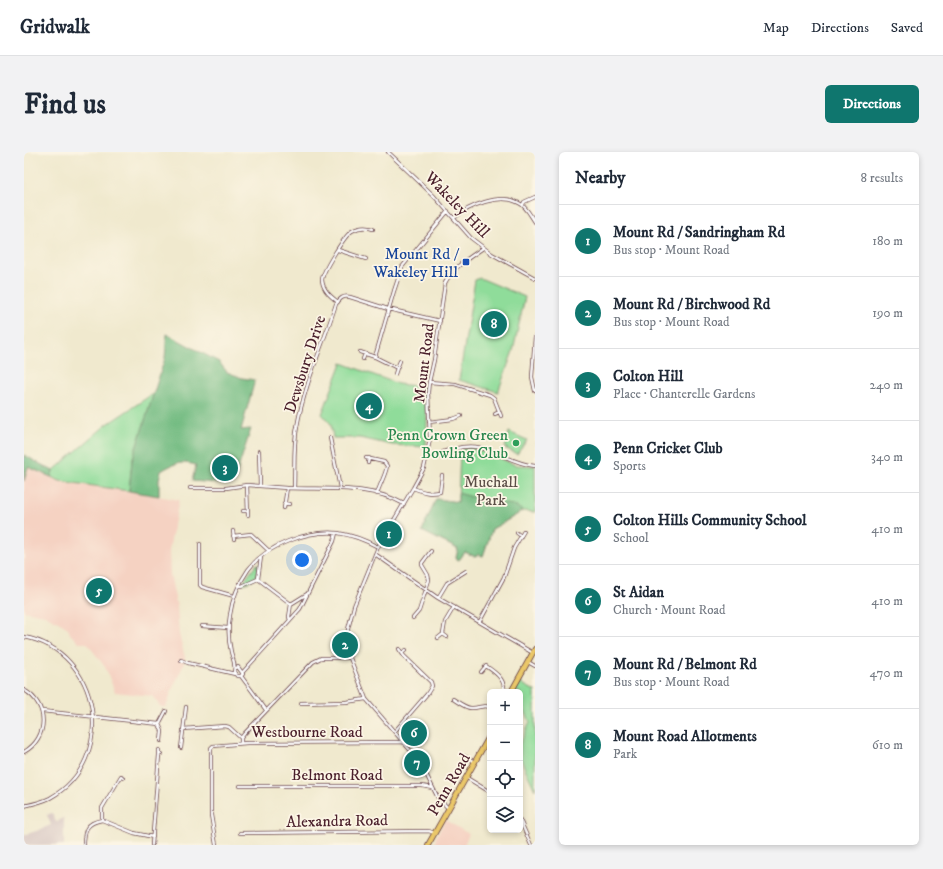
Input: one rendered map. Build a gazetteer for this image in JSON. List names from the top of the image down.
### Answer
{
  "streets": {
    "highway": ["Penn Road"],
    "street": [
      "Wakeley Hill",
      "Mount Road",
      "Dewsbury Drive",
      "Westbourne Road",
      "Belmont Road",
      "Alexandra Road"
    ]
  },
  "crossings": [
    ["Wakeley Hill", "Mount Road"],
    ["Mount Road", "Westbourne Road"],
    ["Mount Road", "Belmont Road"],
    ["Mount Road", "Penn Road"],
    ["Penn Road", "Alexandra Road"]
  ],
  "parks": ["Muchall Park"],
  "places": {
    "transit": ["Mount Rd / Wakeley Hill"],
    "other": ["Penn Crown Green Bowling Club"]
  },
  "page": {
    "header": "Gridwalk",
    "nav": ["Map", "Directions", "Saved"],
    "buttons": "Directions",
    "title": "Find us",
    "heading": ["Nearby", "8 results"],
    "list": [
      {
        "mark": "1",
        "name": "Mount Rd / Sandringham Rd",
        "note": "Bus stop · Mount Road",
        "value": "180 m"
      },
      {
        "mark": "2",
        "name": "Mount Rd / Birchwood Rd",
        "note": "Bus stop · Mount Road",
        "value": "190 m"
      },
      {
        "mark": "3",
        "name": "Colton Hill",
        "note": "Place · Chanterelle Gardens",
        "value": "240 m"
      },
      {
        "mark": "4",
        "name": "Penn Cricket Club",
        "note": "Sports",
        "value": "340 m"
      },
      {
        "mark": "5",
        "name": "Colton Hills Community School",
        "note": "School",
        "value": "410 m"
      },
      {
        "mark": "6",
        "name": "St Aidan",
        "note": "Church · Mount Road",
        "value": "410 m"
      },
      {
        "mark": "7",
        "name": "Mount Rd / Belmont Rd",
        "note": "Bus stop · Mount Road",
        "value": "470 m"
      },
      {
        "mark": "8",
        "name": "Mount Road Allotments",
        "note": "Park",
        "value": "610 m"
      }
    ],
    "pins": [
      "8",
      "4",
      "3",
      "1",
      "5",
      "2",
      "6",
      "7"
    ],
    "map_buttons": ["+", "−"]
  }
}
